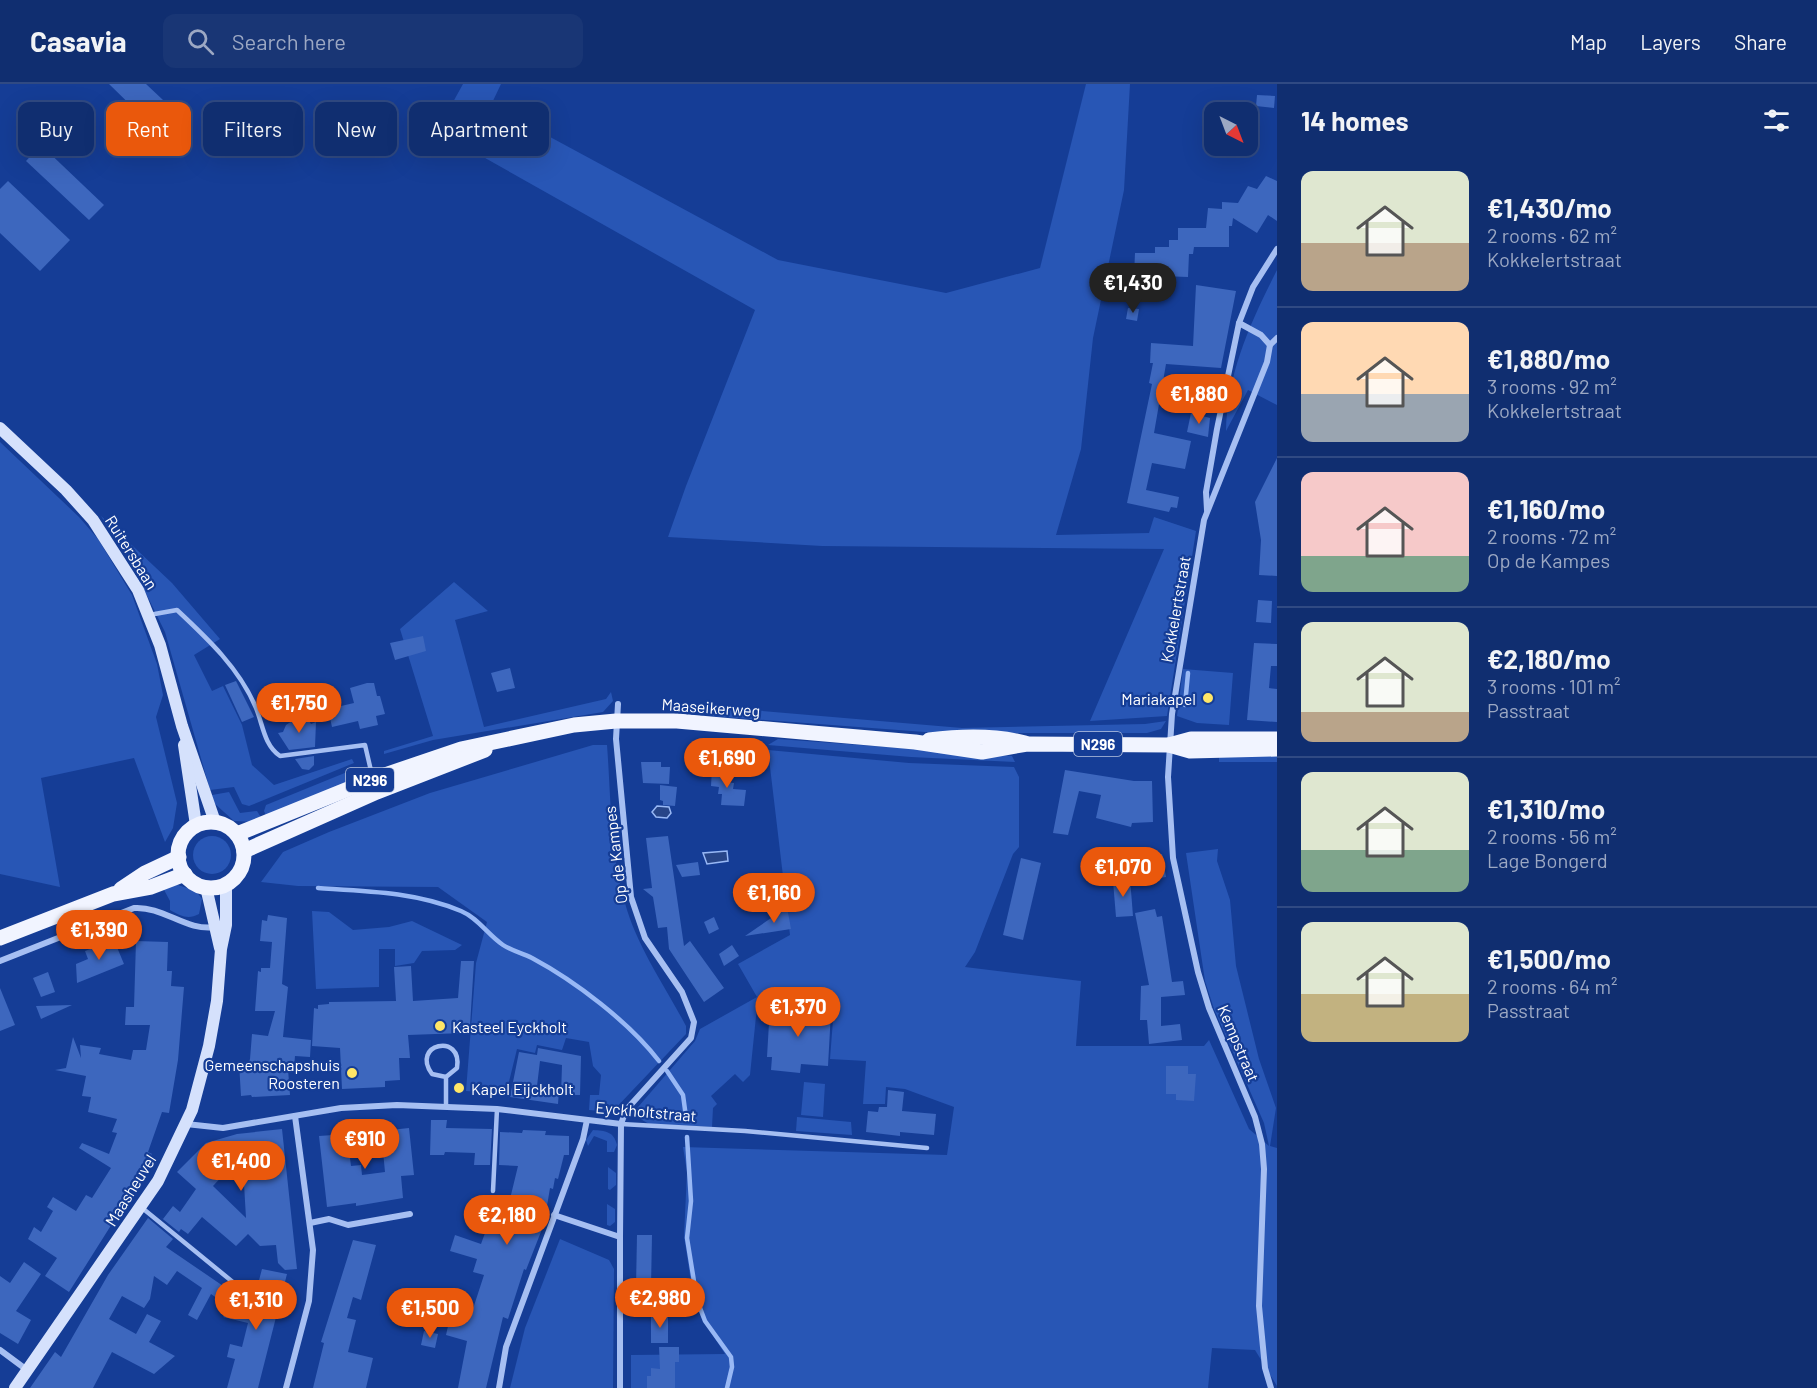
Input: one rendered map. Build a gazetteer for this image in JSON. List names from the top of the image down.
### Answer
{
  "streets": {
    "main road": ["Maaseikerweg", "N296"],
    "street": [
      "Ruitersbaan",
      "Kokkelertstraat",
      "Op de Kampes",
      "Kempstraat",
      "Eyckholtstraat",
      "Maasheuvel"
    ]
  },
  "crossings": [
    ["Ruitersbaan", "Maaseikerweg"],
    ["Ruitersbaan", "Maasheuvel"],
    ["Kokkelertstraat", "Maaseikerweg"],
    ["Kokkelertstraat", "Kempstraat"],
    ["Maaseikerweg", "Op de Kampes"],
    ["Maaseikerweg", "Kempstraat"],
    ["Maaseikerweg", "Maasheuvel"],
    ["Op de Kampes", "Eyckholtstraat"],
    ["Eyckholtstraat", "Maasheuvel"]
  ],
  "places": [
    "Mariakapel",
    "Kasteel Eyckholt",
    "Gemeenschapshuis Roosteren",
    "Kapel Eijckholt"
  ],
  "north": "bottom right",
  "page": {
    "header": "Casavia",
    "search": "Search here",
    "nav": ["Map", "Layers", "Share"],
    "heading": "14 homes",
    "chip": [
      "Buy",
      "Rent",
      "Filters",
      "New",
      "Apartment"
    ],
    "list": [
      {
        "name": "€1,430/mo",
        "note": "2 rooms · 62 m² · Kokkelertstraat"
      },
      {
        "name": "€1,880/mo",
        "note": "3 rooms · 92 m² · Kokkelertstraat"
      },
      {
        "name": "€1,160/mo",
        "note": "2 rooms · 72 m² · Op de Kampes"
      },
      {
        "name": "€2,180/mo",
        "note": "3 rooms · 101 m² · Passtraat"
      },
      {
        "name": "€1,310/mo",
        "note": "2 rooms · 56 m² · Lage Bongerd"
      },
      {
        "name": "€1,500/mo",
        "note": "2 rooms · 64 m² · Passtraat"
      }
    ],
    "price": [
      "€1,430",
      "€1,880",
      "€1,750",
      "€1,690",
      "€1,070",
      "€1,160",
      "€1,390",
      "€1,370",
      "€910",
      "€1,400",
      "€2,180",
      "€2,980",
      "€1,310",
      "€1,500"
    ]
  }
}
